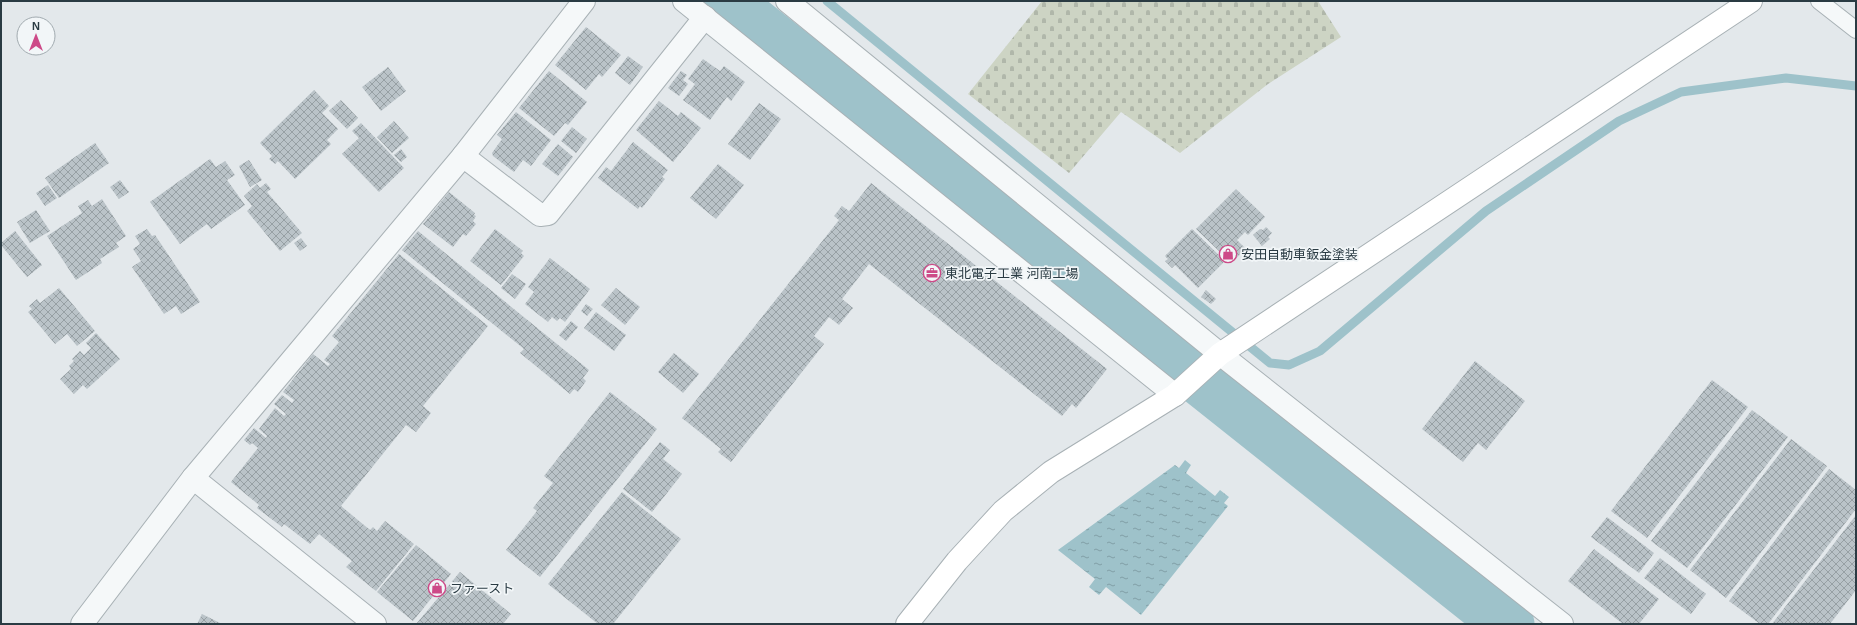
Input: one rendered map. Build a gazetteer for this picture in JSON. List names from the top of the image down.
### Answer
{
  "places": {
    "shop": ["安田自動車鈑金塗装", "ファースト"],
    "office": ["東北電子工業 河南工場"]
  },
  "north": "top"
}
